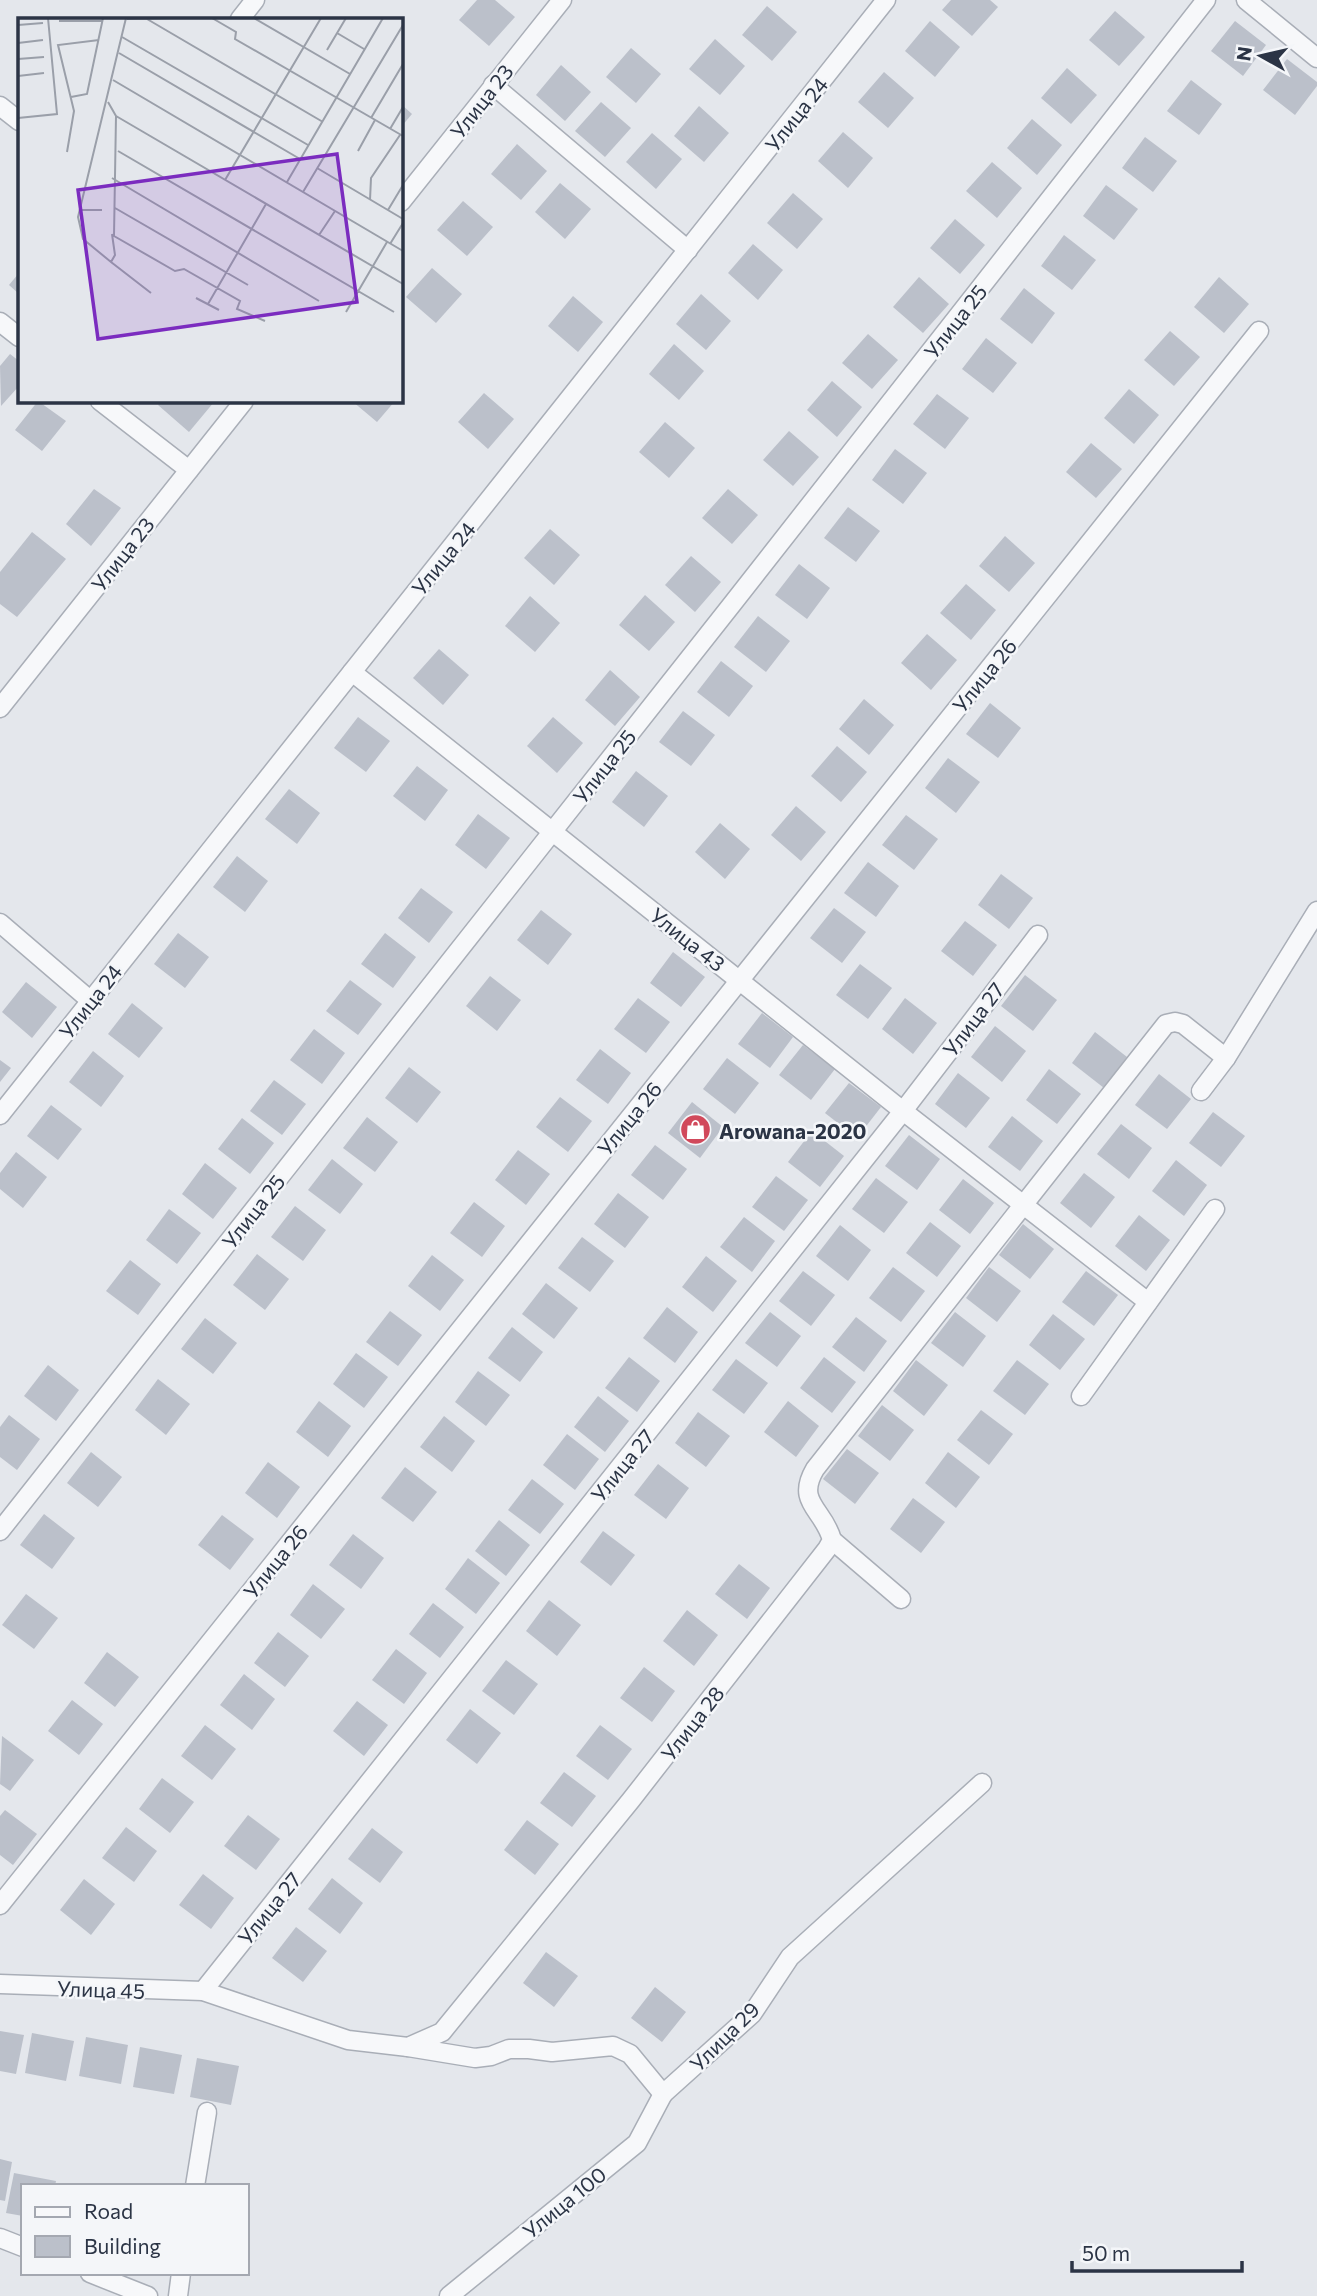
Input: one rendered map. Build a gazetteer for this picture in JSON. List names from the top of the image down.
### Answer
{
  "streets": {
    "street": [
      "Улица 23",
      "Улица 24",
      "Улица 25",
      "Улица 26",
      "Улица 43",
      "Улица 27",
      "Улица 28",
      "Улица 45",
      "Улица 29",
      "Улица 100"
    ]
  },
  "crossings": [
    ["Улица 24", "Улица 43"],
    ["Улица 25", "Улица 43"],
    ["Улица 26", "Улица 43"],
    ["Улица 43", "Улица 27"],
    ["Улица 27", "Улица 45"],
    ["Улица 29", "Улица 100"]
  ],
  "places": {
    "shop": ["Arowana-2020"]
  },
  "legend": ["Road", "Building"],
  "scale_bar": "50 m",
  "north": "left"
}
